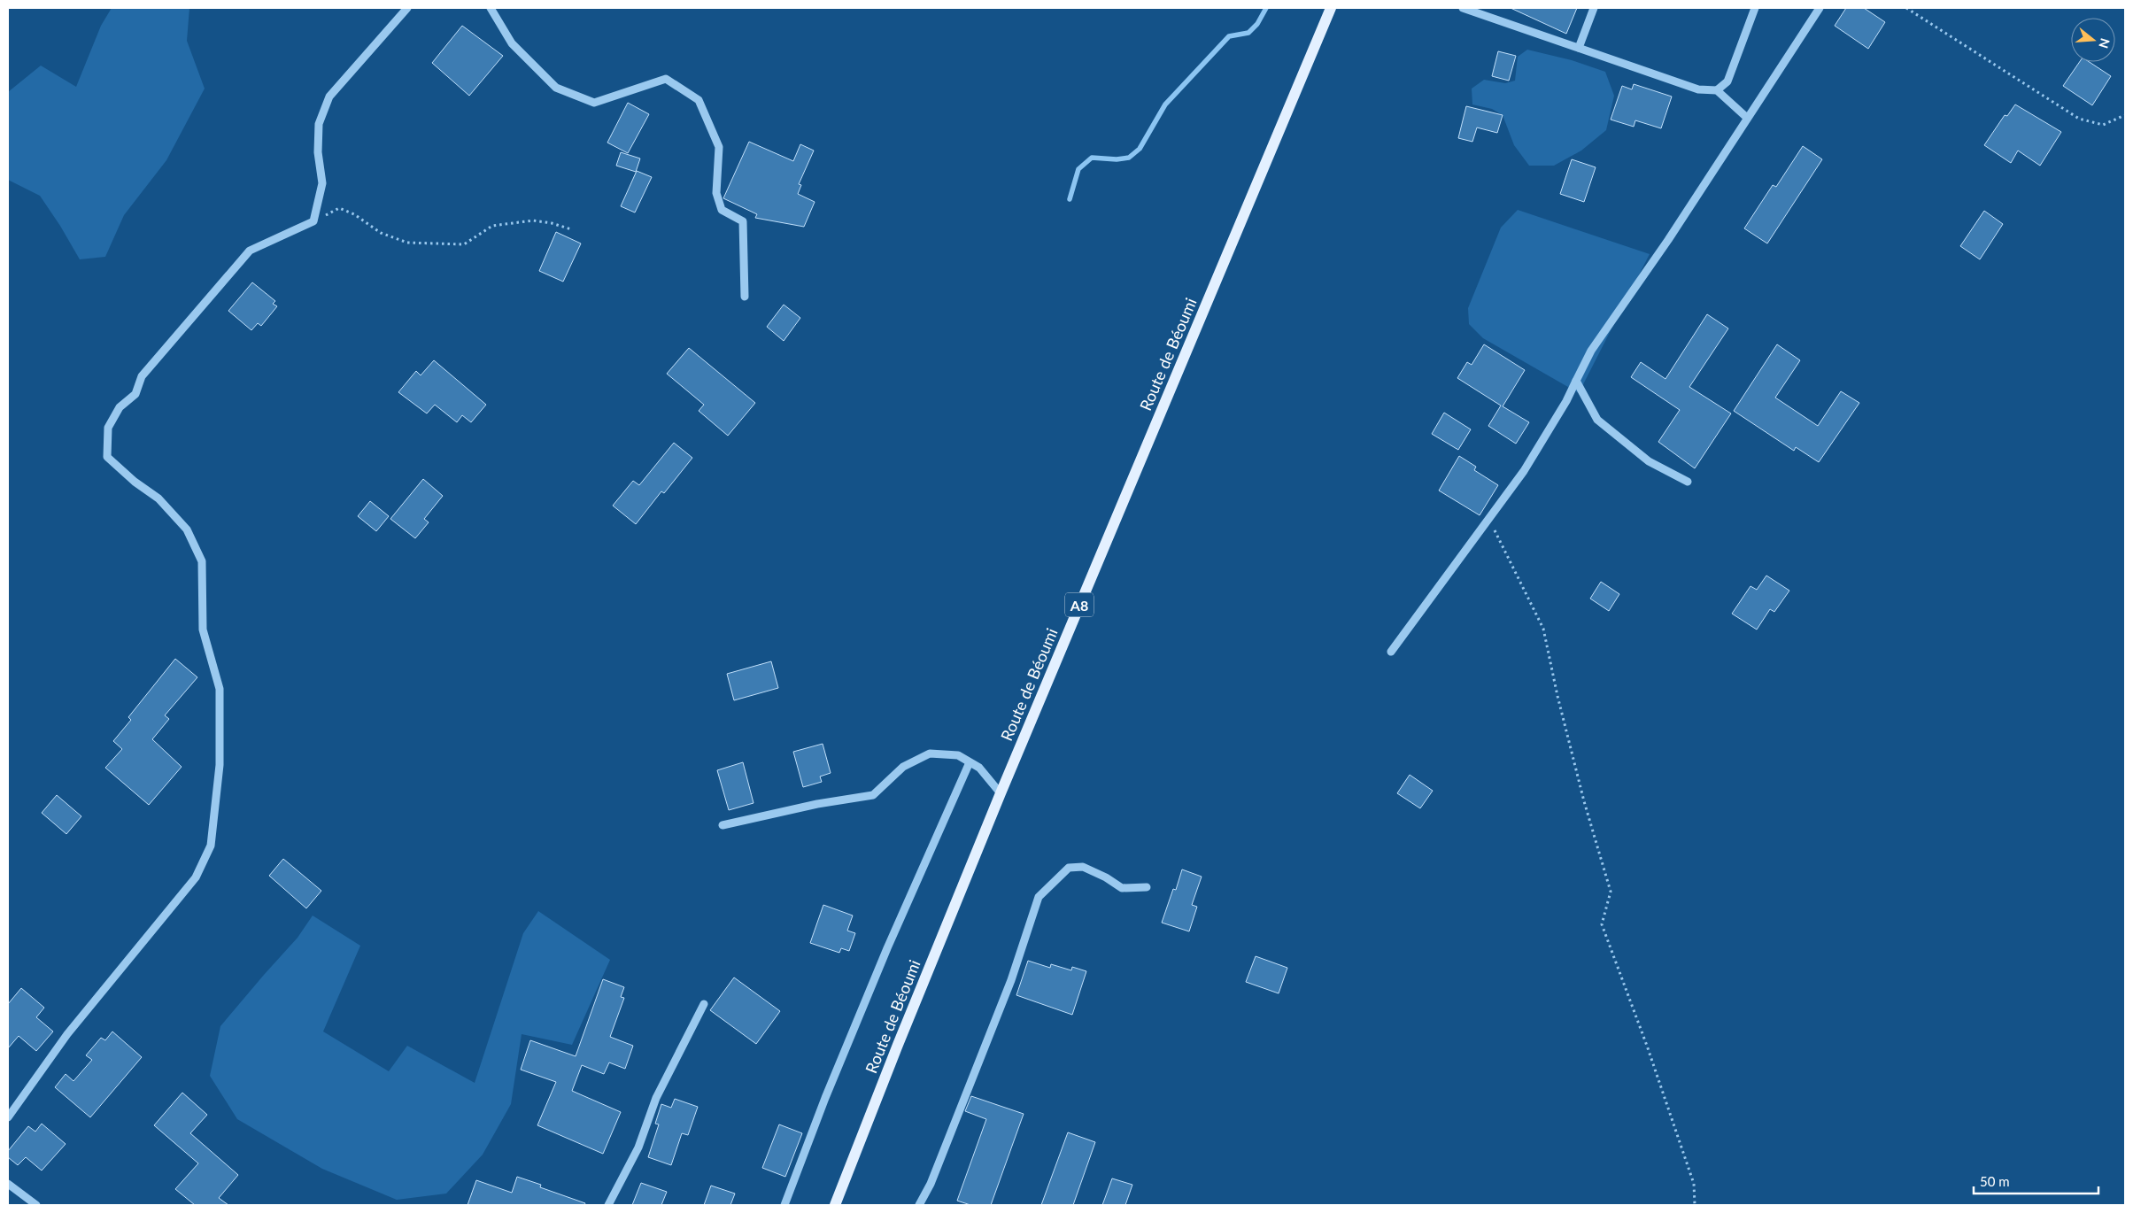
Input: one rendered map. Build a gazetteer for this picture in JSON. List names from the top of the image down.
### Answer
{
  "streets": {
    "main road": ["Route de Béoumi", "A8"]
  },
  "scale_bar": "50 m",
  "north": "right"
}
